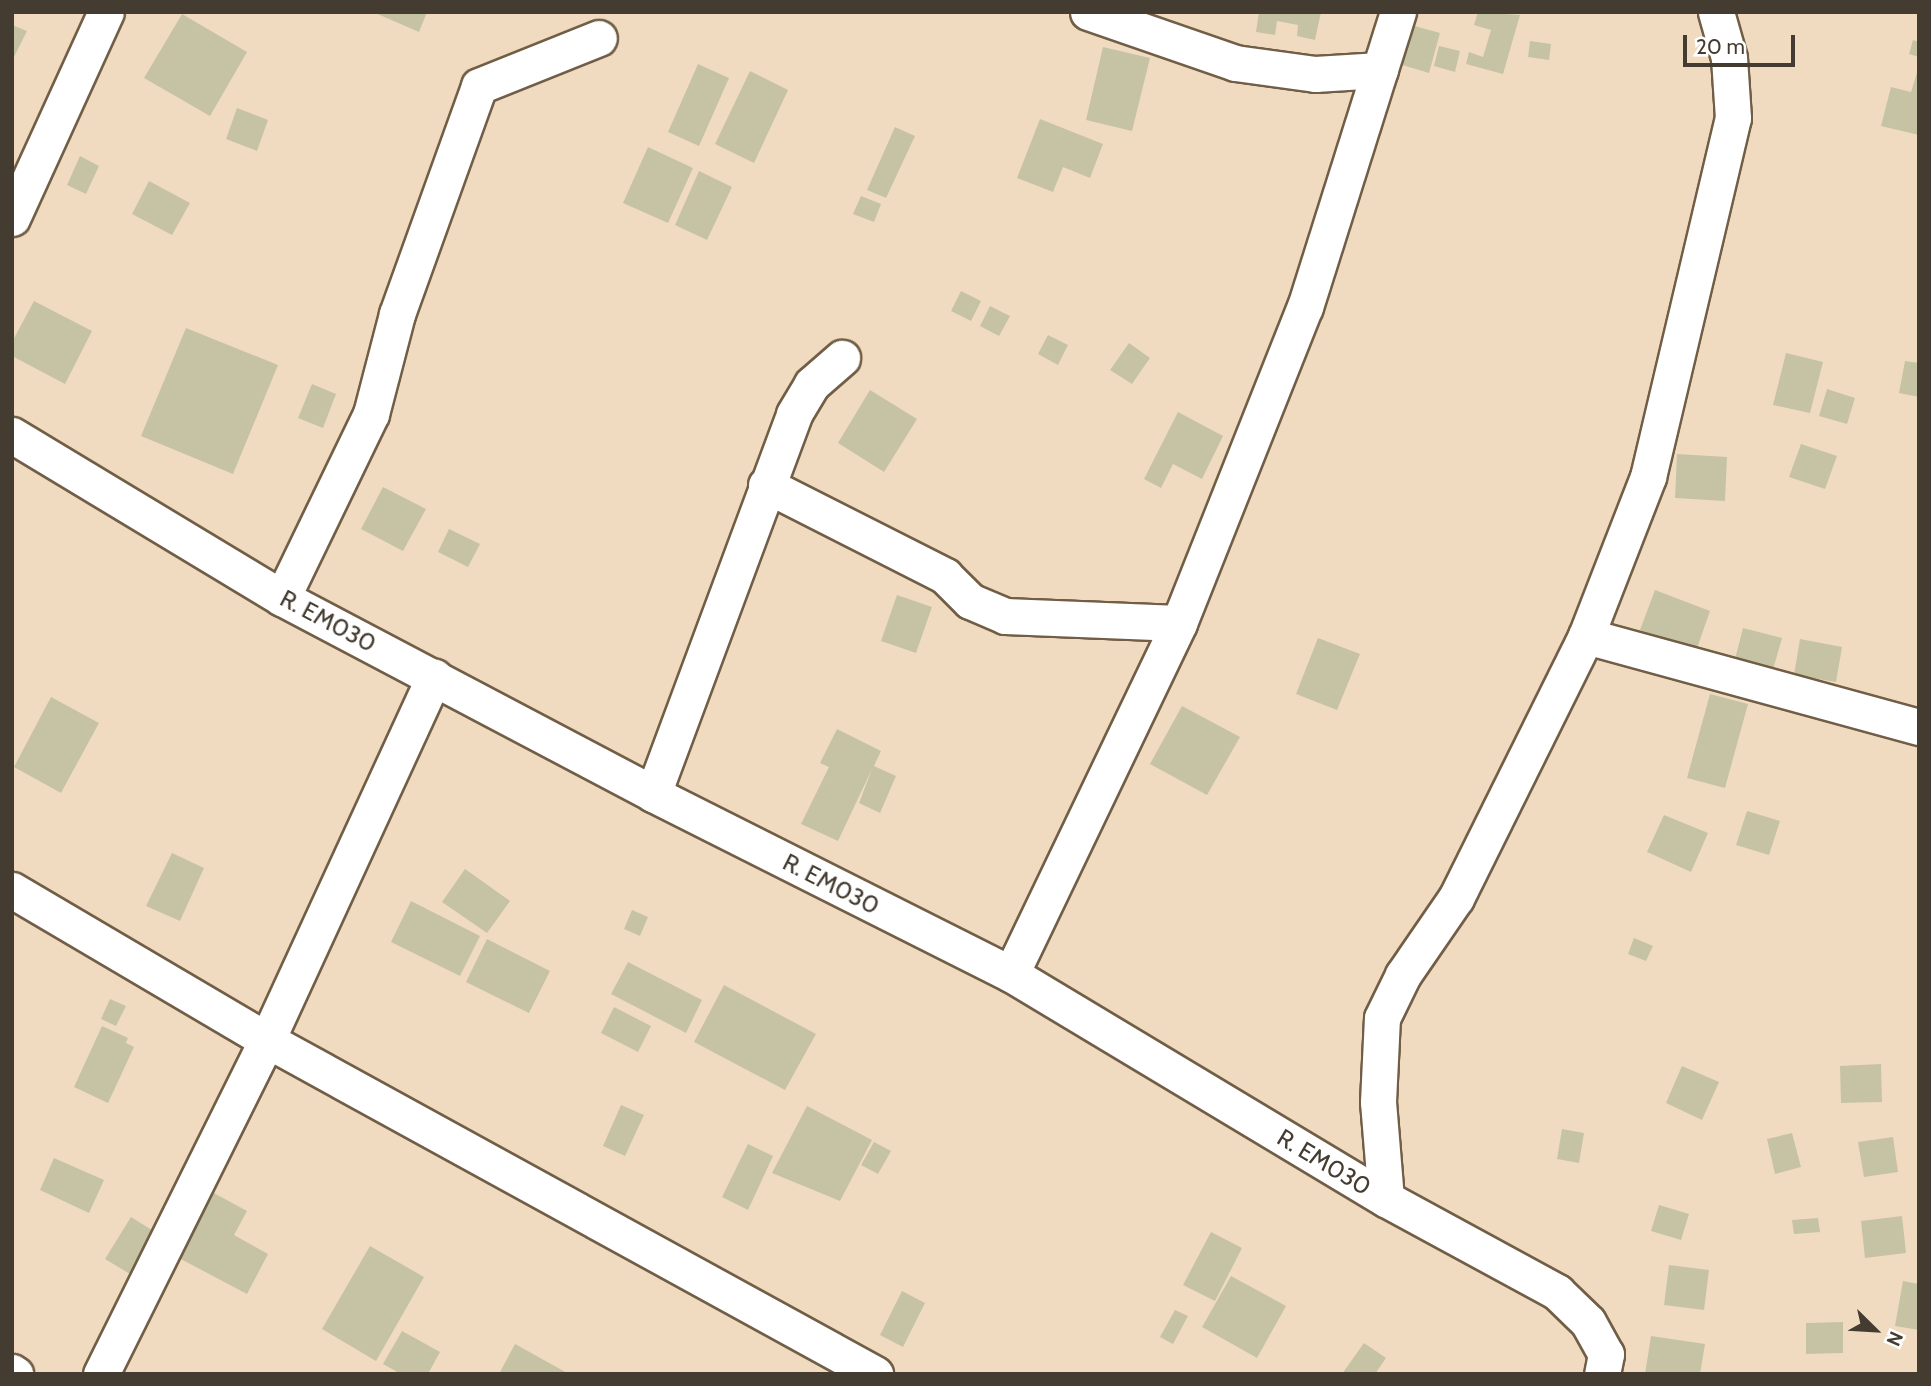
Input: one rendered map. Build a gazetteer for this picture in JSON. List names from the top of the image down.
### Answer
{
  "streets": {
    "street": ["R. EM030"]
  },
  "scale_bar": "20 m",
  "north": "bottom right"
}
